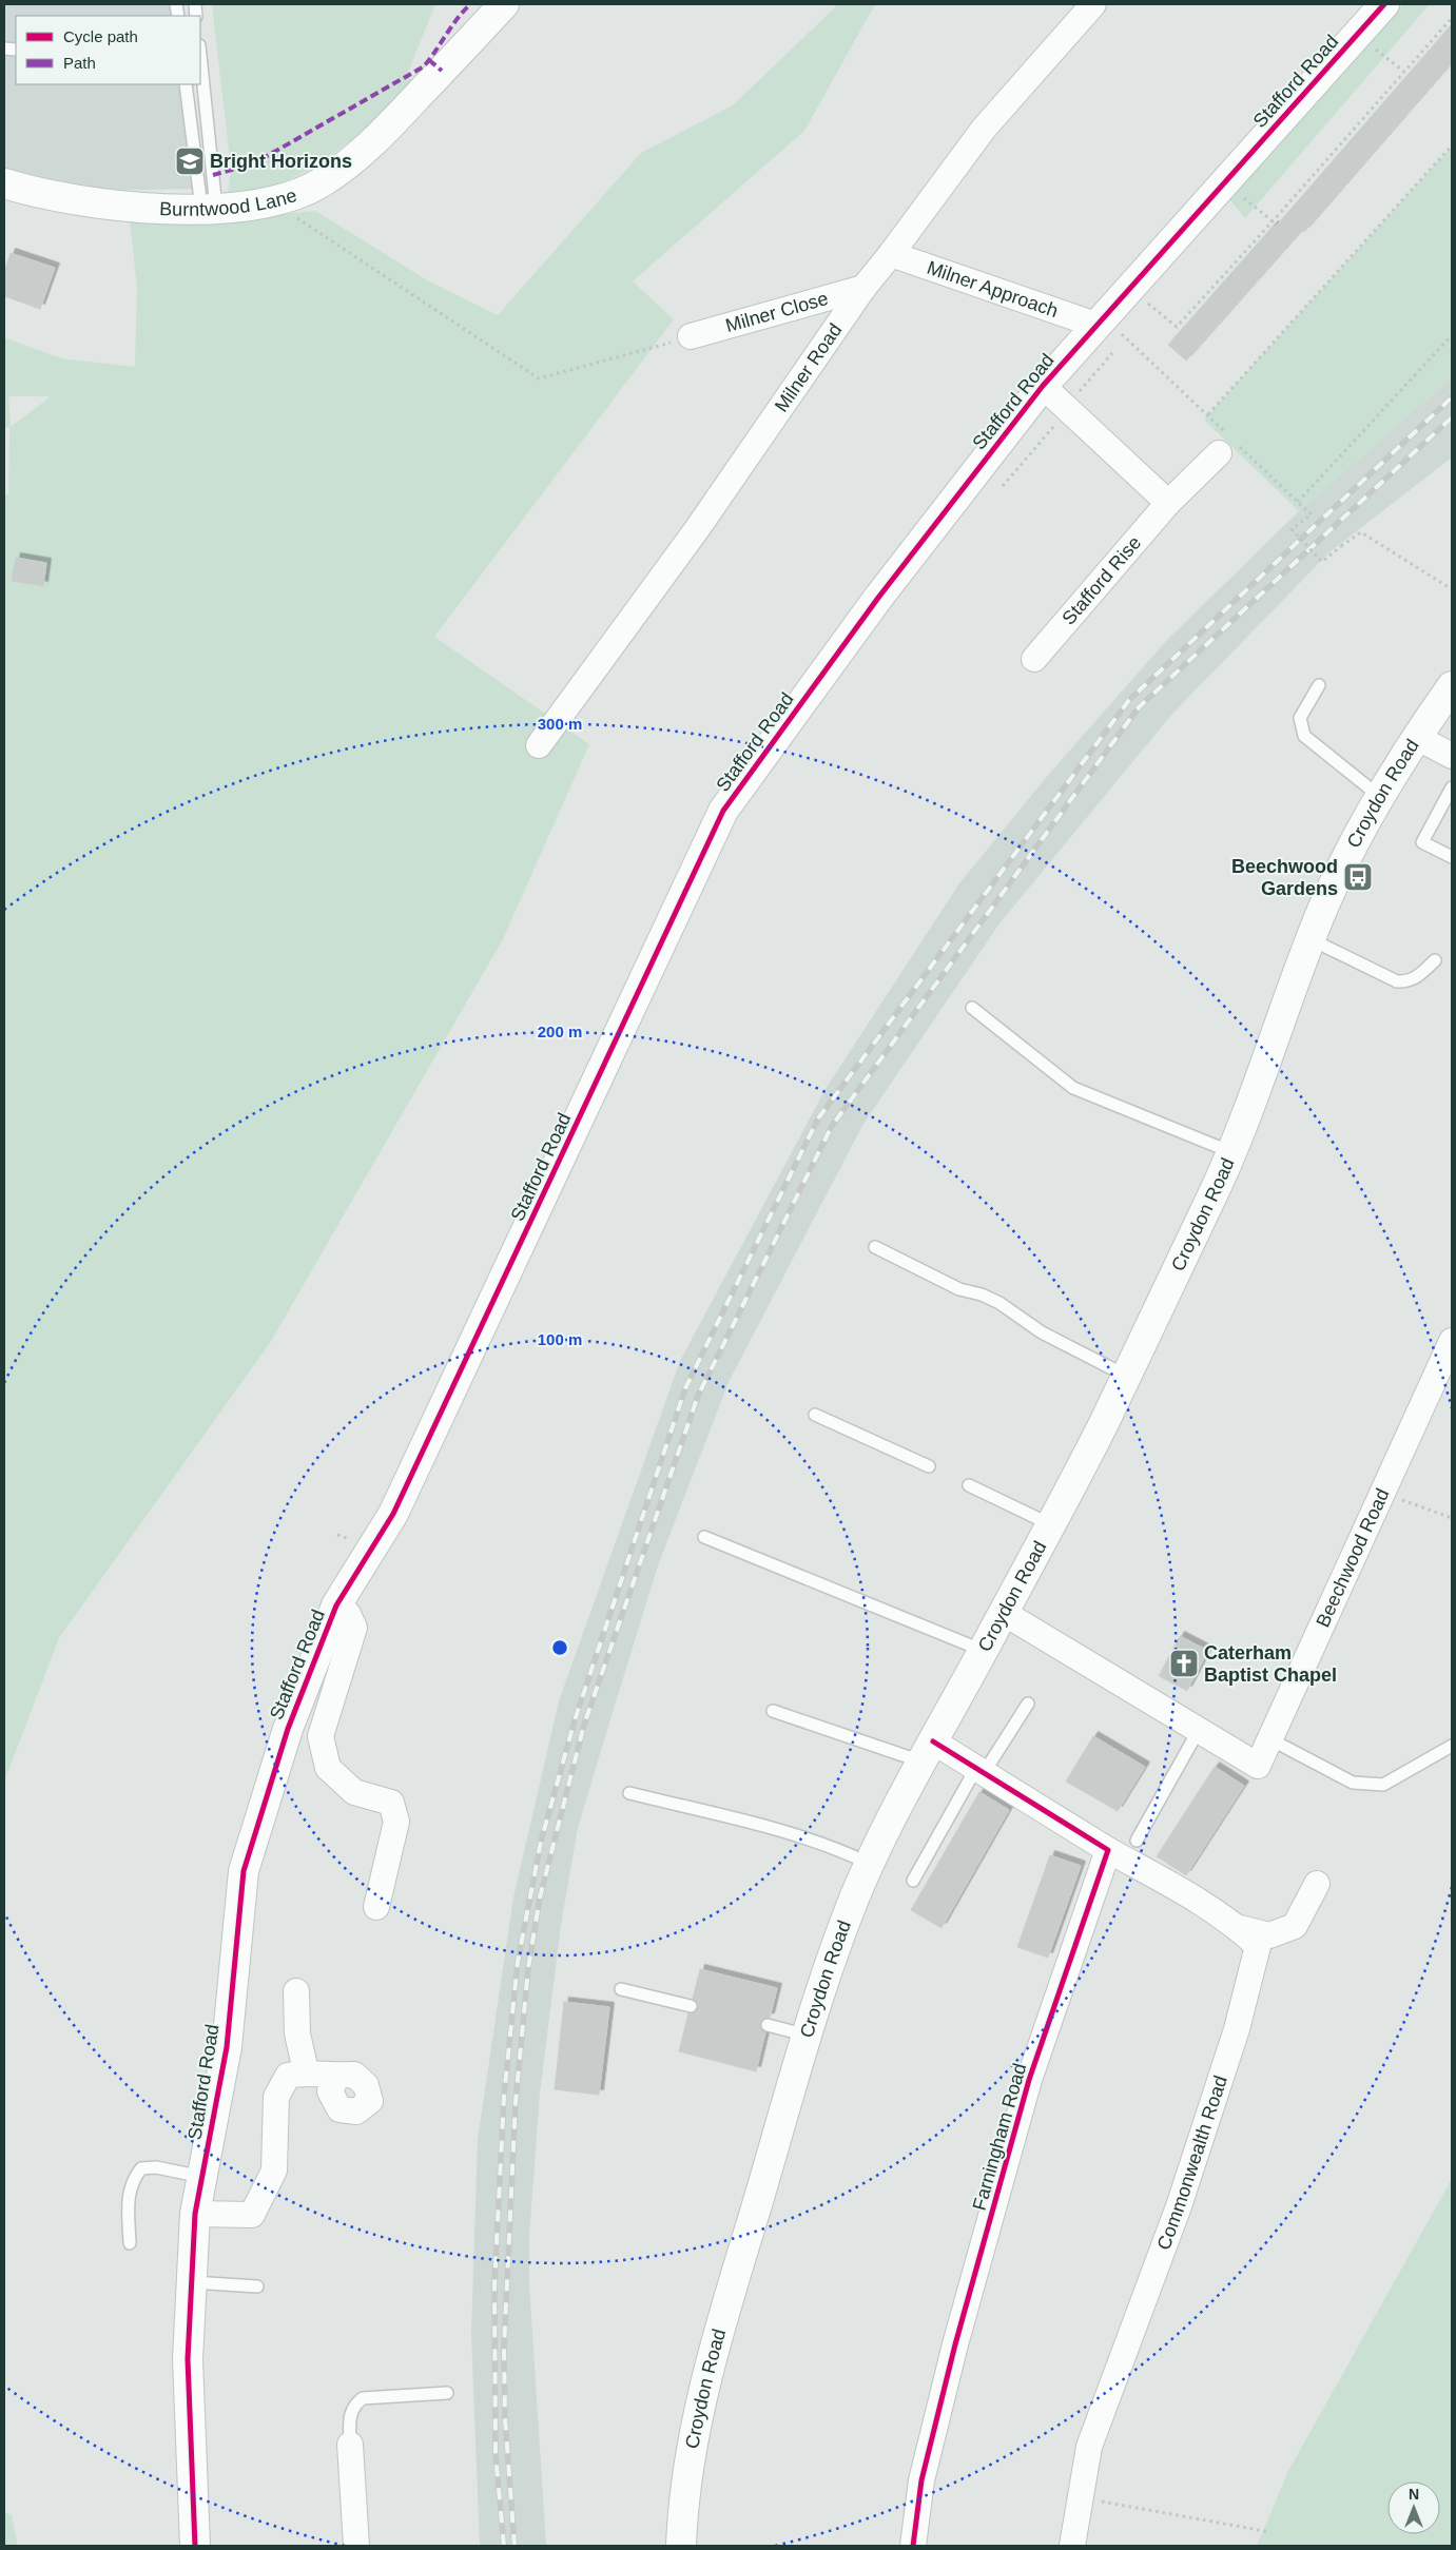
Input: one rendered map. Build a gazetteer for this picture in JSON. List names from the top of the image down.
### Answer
{
  "streets": {
    "street": [
      "Stafford Road",
      "Burntwood Lane",
      "Milner Approach",
      "Milner Close",
      "Milner Road",
      "Stafford Rise",
      "Croydon Road",
      "Beechwood Road",
      "Farningham Road",
      "Commonwealth Road"
    ]
  },
  "crossings": [
    ["Stafford Road", "Milner Approach"],
    ["Milner Approach", "Milner Road"],
    ["Milner Close", "Milner Road"],
    ["Croydon Road", "Beechwood Road"],
    ["Farningham Road", "Commonwealth Road"]
  ],
  "places": {
    "school or university": ["Bright Horizons"],
    "bus stop": ["Beechwood Gardens"],
    "church": ["Caterham Baptist Chapel"]
  },
  "legend": ["Cycle path", "Path"],
  "north": "top",
  "rings": ["300 m", "200 m", "100 m"]
}
